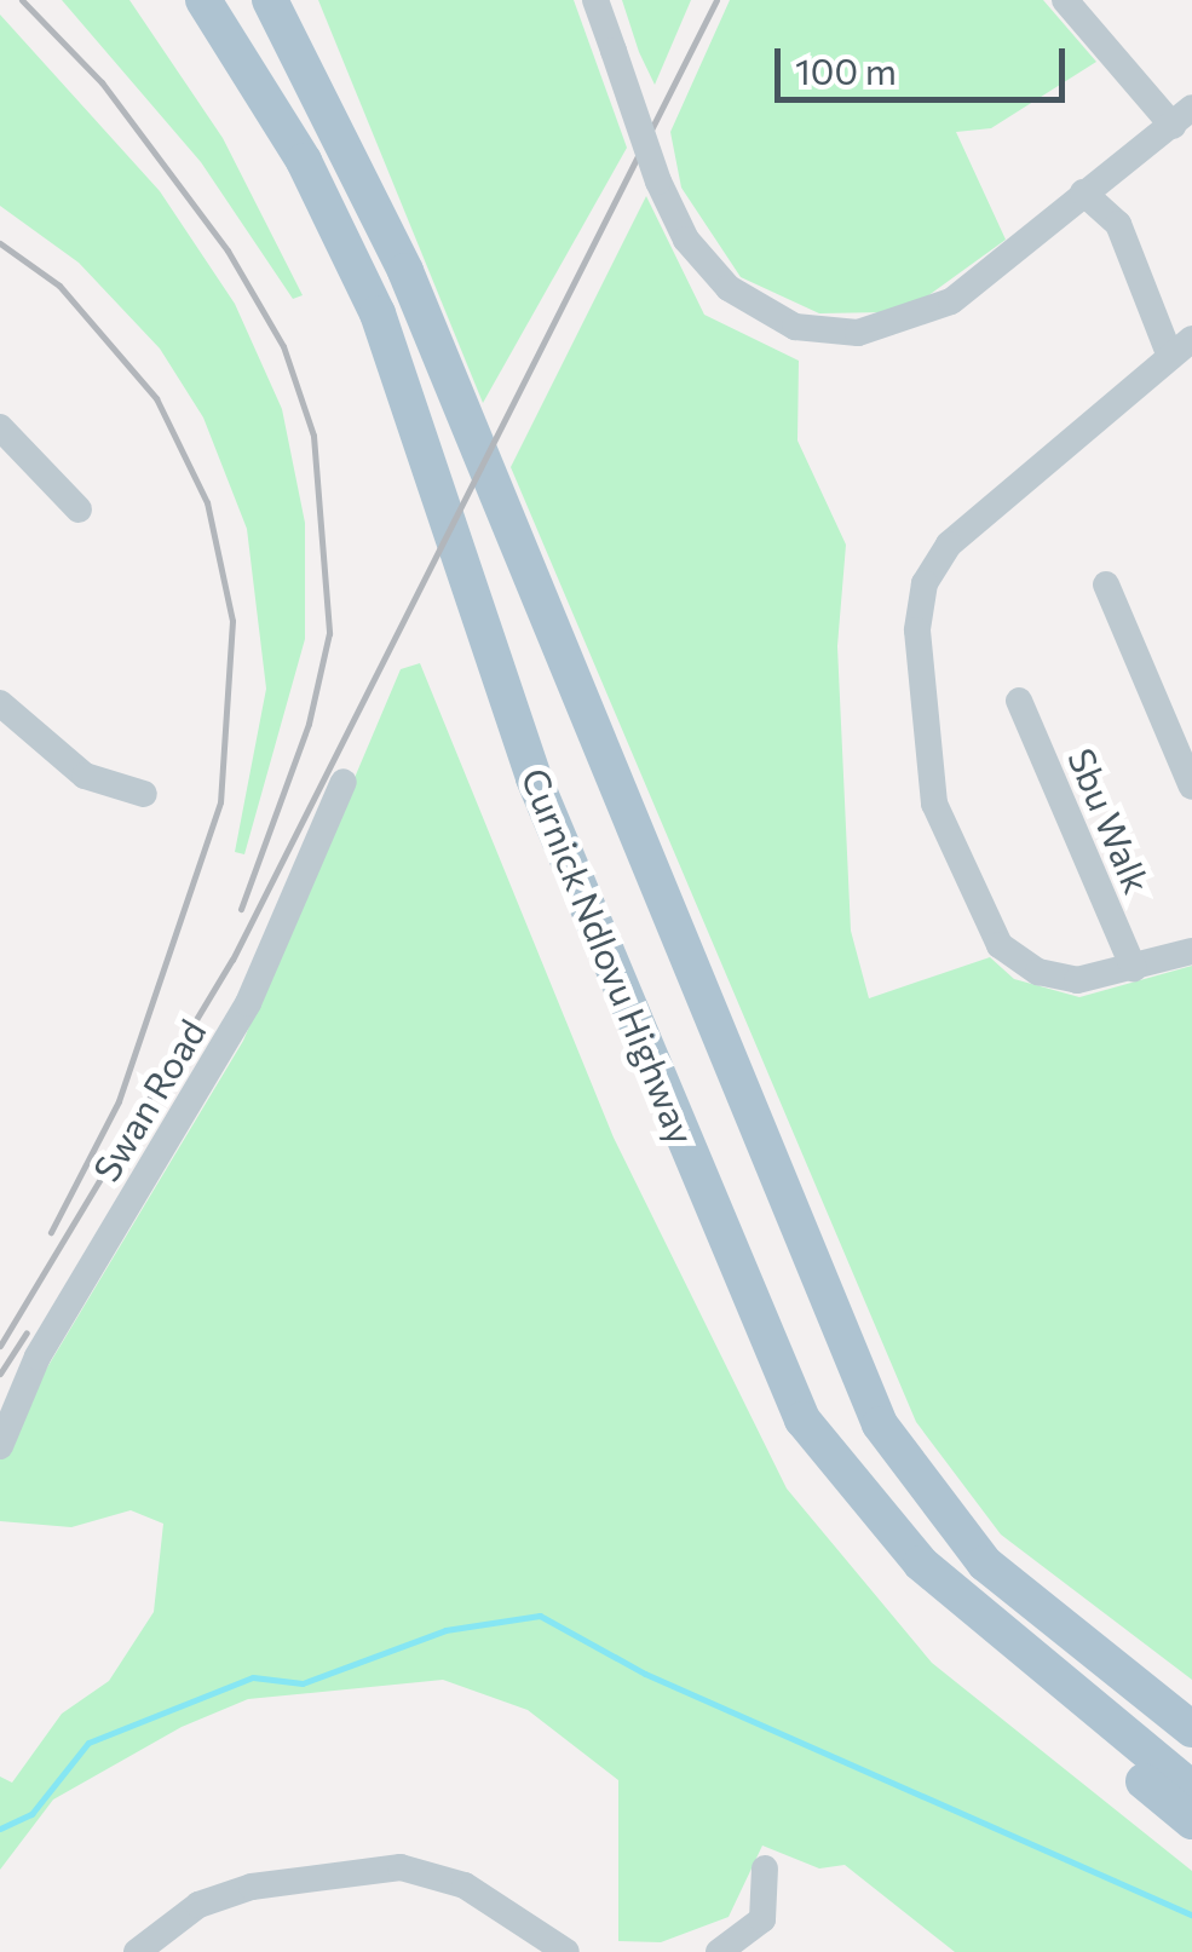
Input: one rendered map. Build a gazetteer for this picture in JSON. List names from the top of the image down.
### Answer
{
  "streets": {
    "main road": ["Curnick Ndlovu Highway"],
    "street": ["Sbu Walk", "Swan Road"]
  },
  "scale_bar": "100 m"
}
